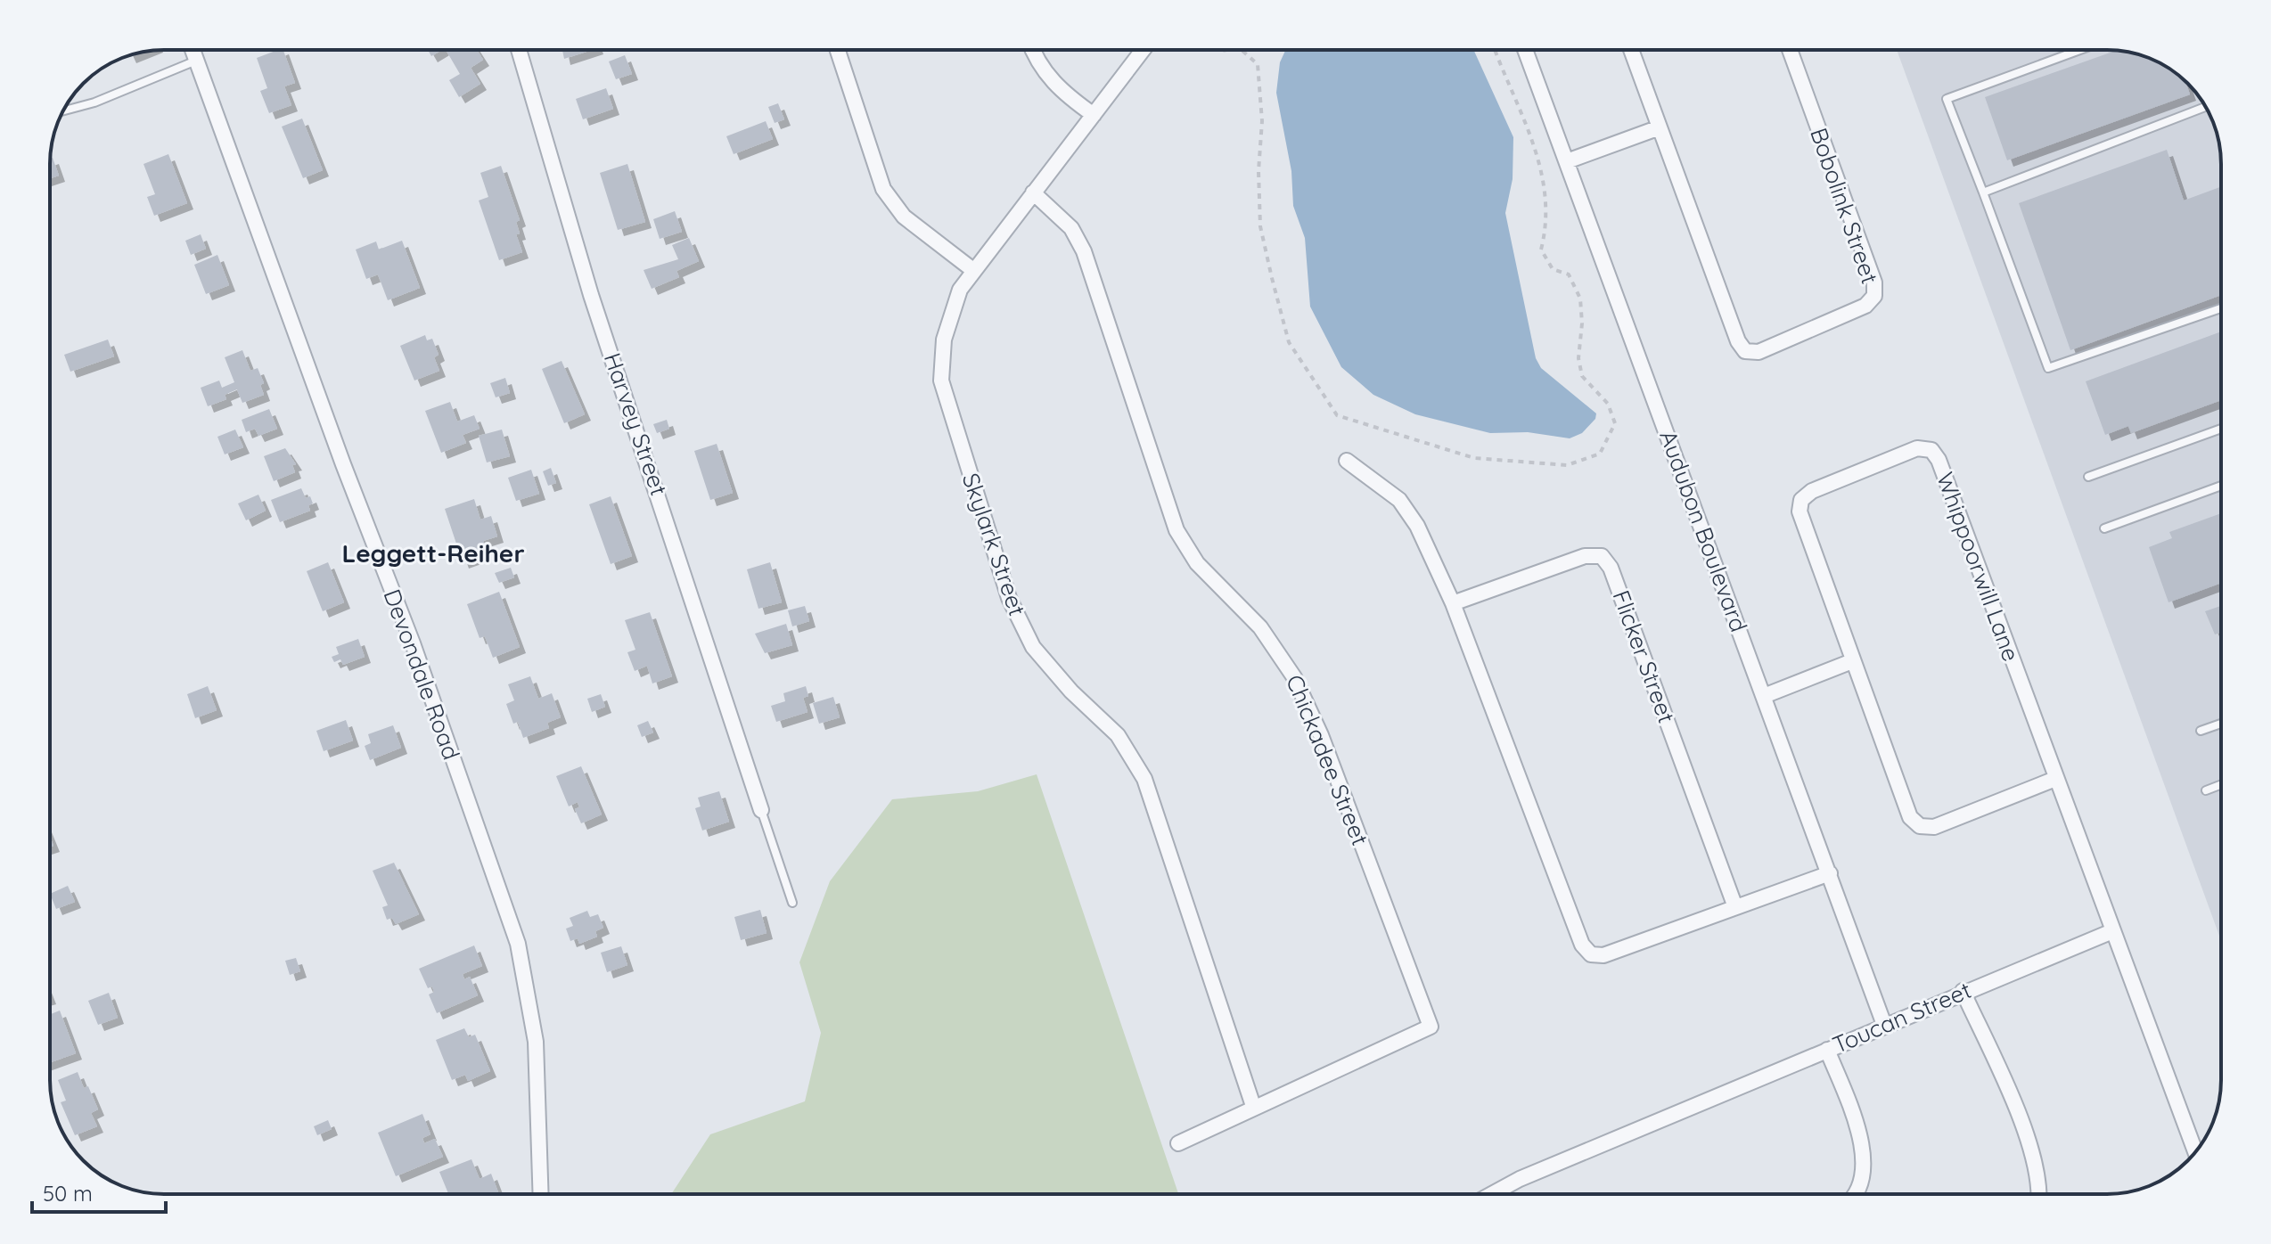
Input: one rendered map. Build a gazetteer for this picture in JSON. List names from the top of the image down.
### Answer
{
  "streets": {
    "street": [
      "Bobolink Street",
      "Harvey Street",
      "Audubon Boulevard",
      "Skylark Street",
      "Whippoorwill Lane",
      "Flicker Street",
      "Devondale Road",
      "Chickadee Street",
      "Toucan Street"
    ]
  },
  "crossings": [
    ["Audubon Boulevard", "Toucan Street"],
    ["Skylark Street", "Chickadee Street"],
    ["Whippoorwill Lane", "Toucan Street"]
  ],
  "districts": ["Leggett-Reiher"],
  "scale_bar": "50 m"
}
